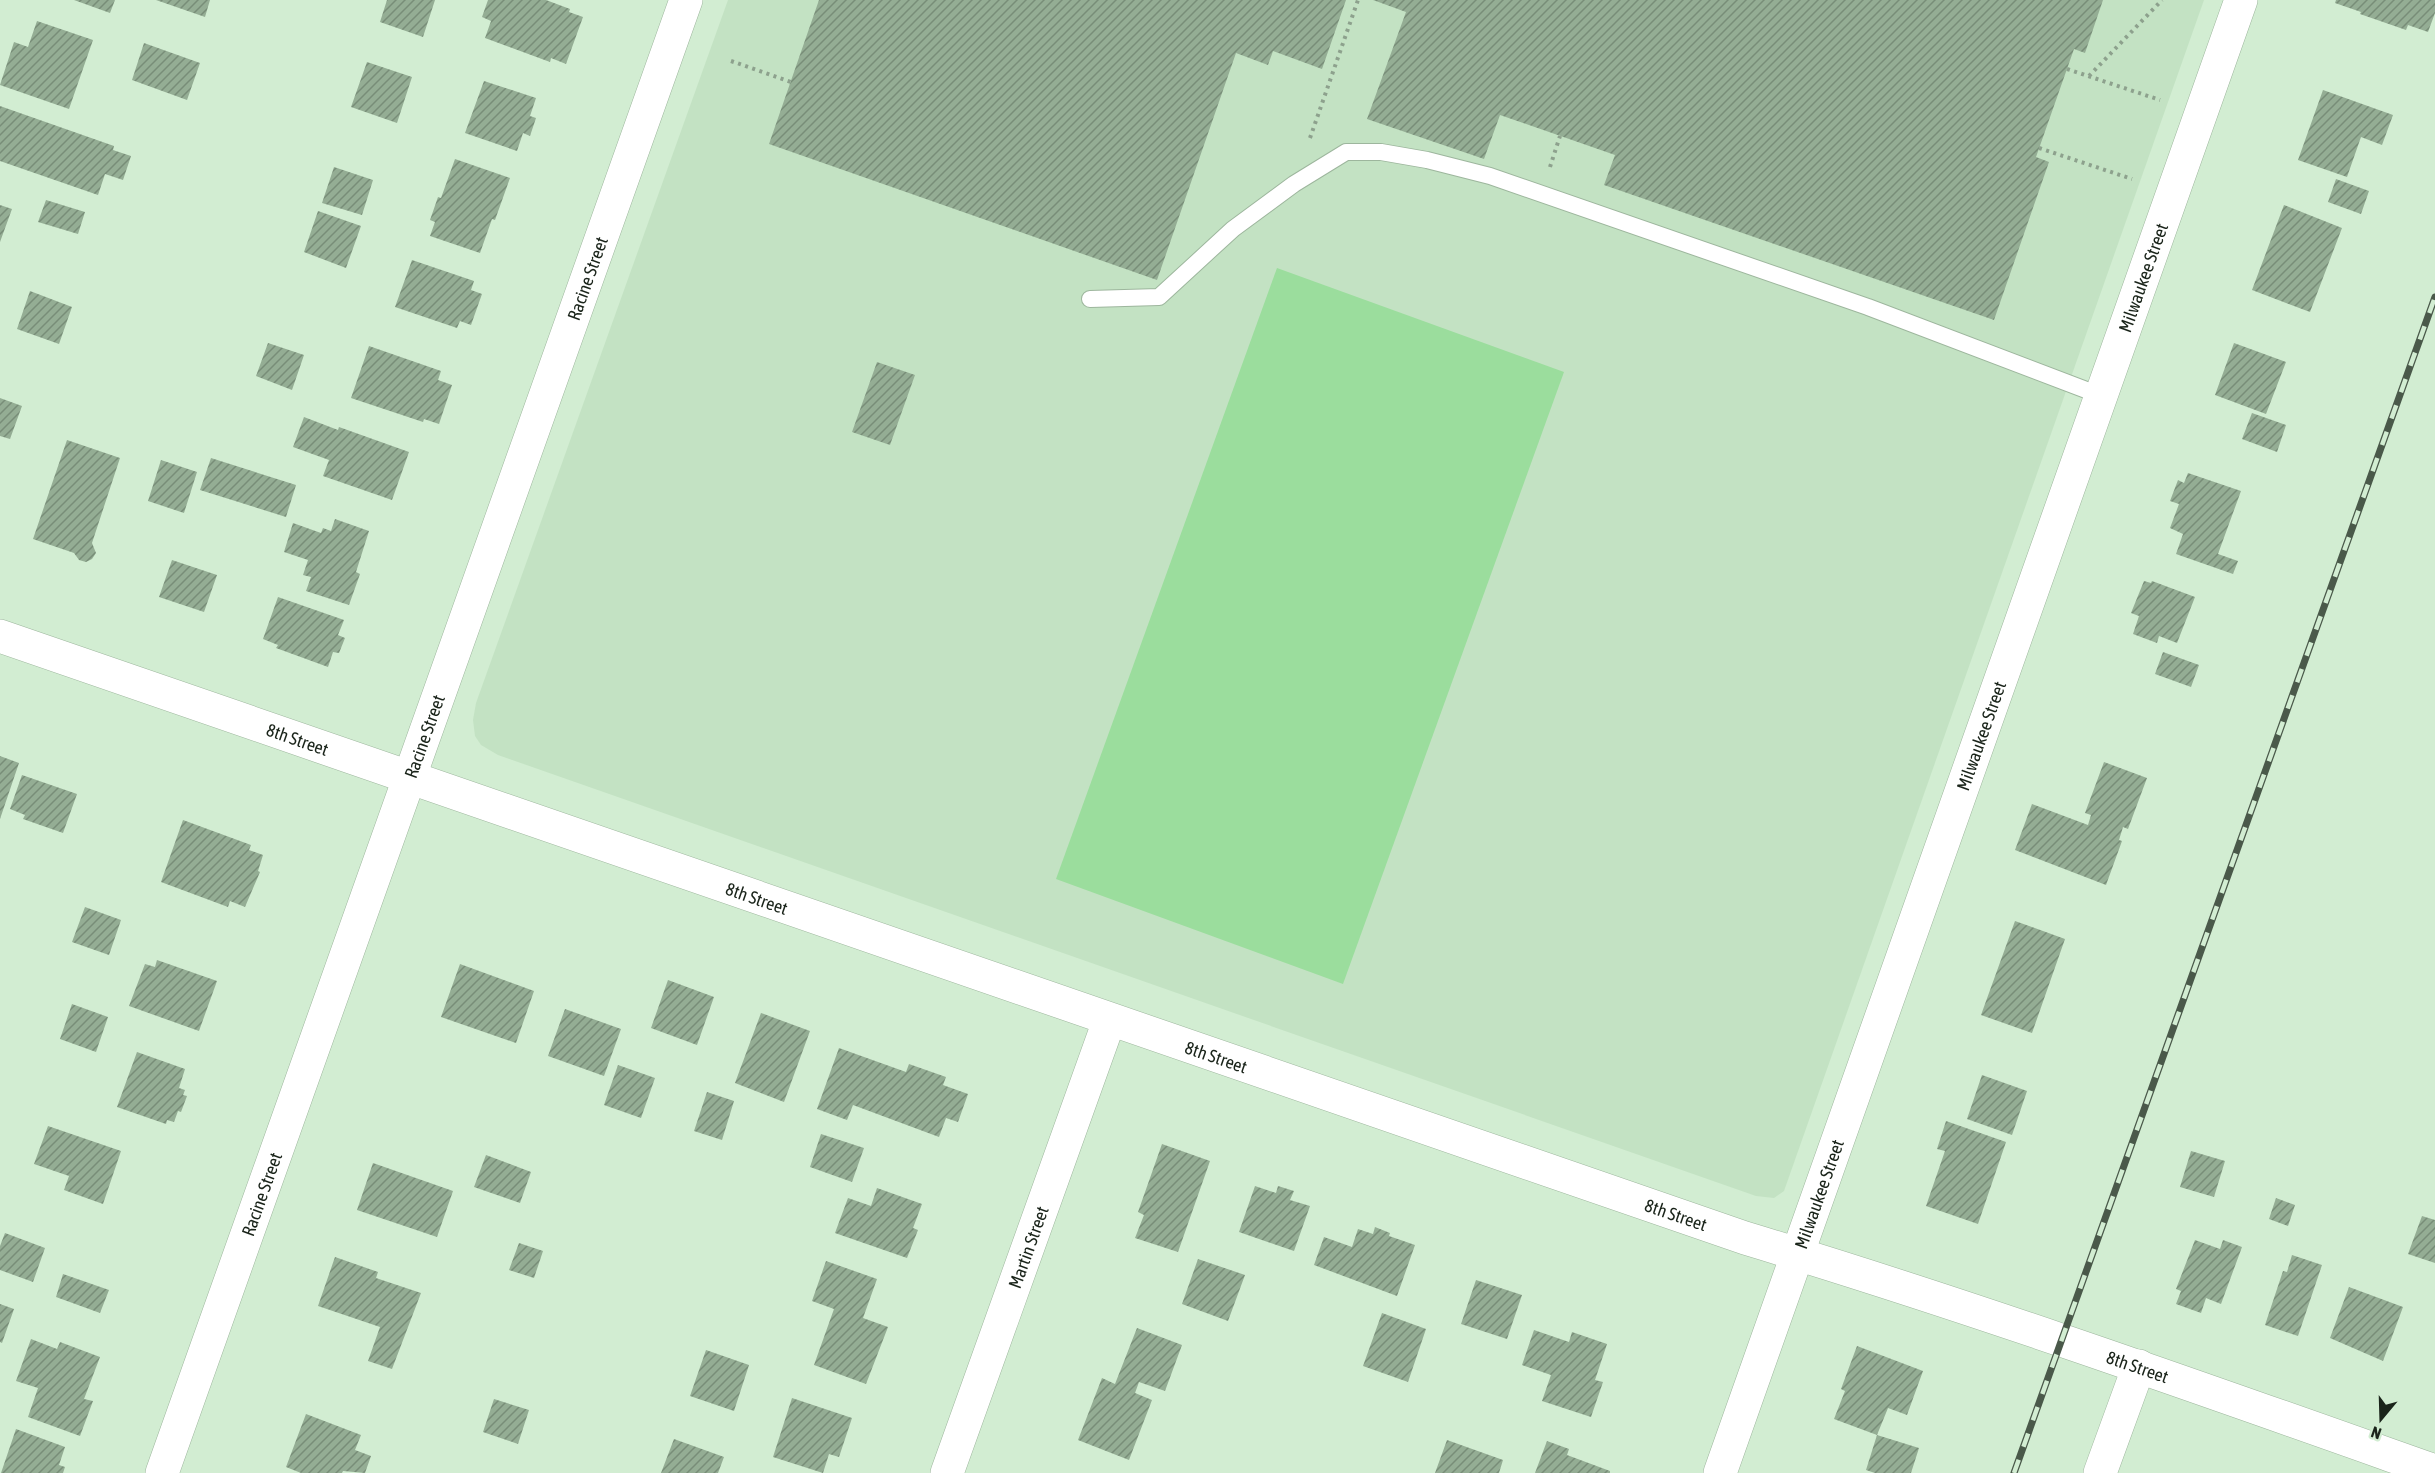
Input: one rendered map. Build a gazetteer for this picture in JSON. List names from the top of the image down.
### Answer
{
  "streets": {
    "street": [
      "Racine Street",
      "Milwaukee Street",
      "8th Street",
      "Martin Street"
    ]
  },
  "crossings": [
    ["Racine Street", "8th Street"],
    ["Milwaukee Street", "8th Street"],
    ["8th Street", "Martin Street"]
  ],
  "north": "bottom"
}
